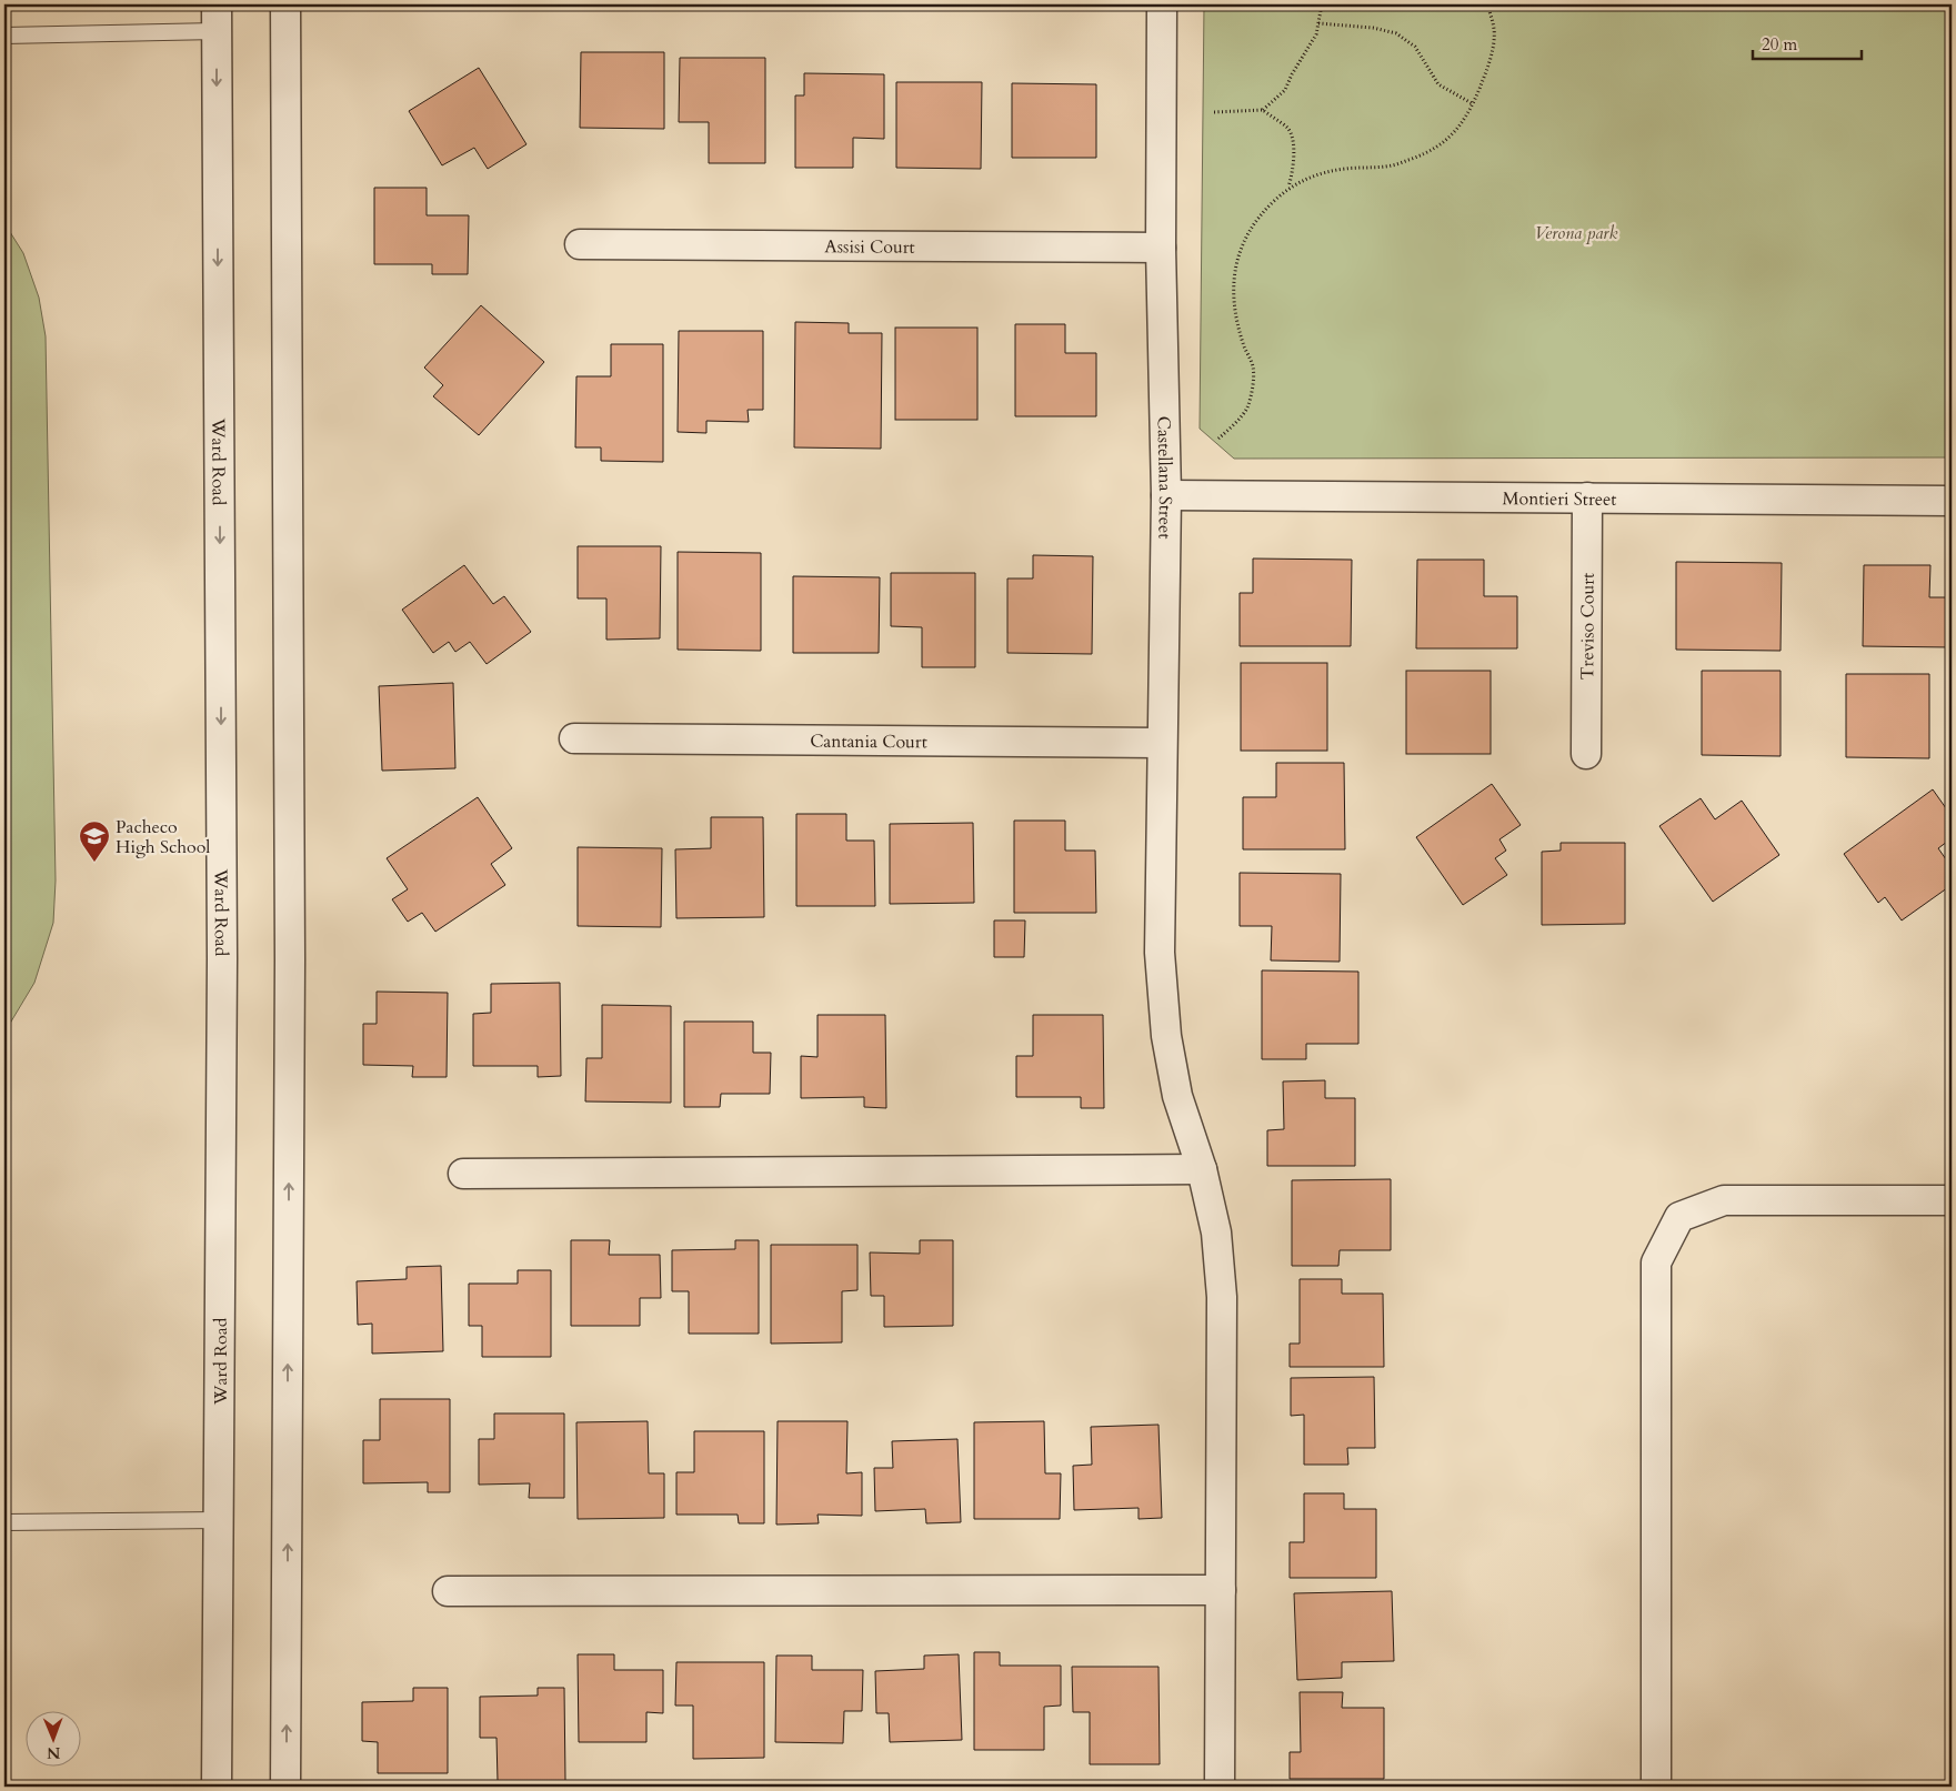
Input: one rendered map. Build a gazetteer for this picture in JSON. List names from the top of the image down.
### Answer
{
  "streets": {
    "street": [
      "Assisi Court",
      "Ward Road",
      "Castellana Street",
      "Montieri Street",
      "Treviso Court",
      "Cantania Court"
    ]
  },
  "crossings": [
    ["Assisi Court", "Castellana Street"],
    ["Castellana Street", "Montieri Street"],
    ["Castellana Street", "Cantania Court"],
    ["Montieri Street", "Treviso Court"]
  ],
  "parks": ["Verona park"],
  "places": {
    "school or university": ["Pacheco High School"]
  },
  "scale_bar": "20 m",
  "north": "bottom"
}
